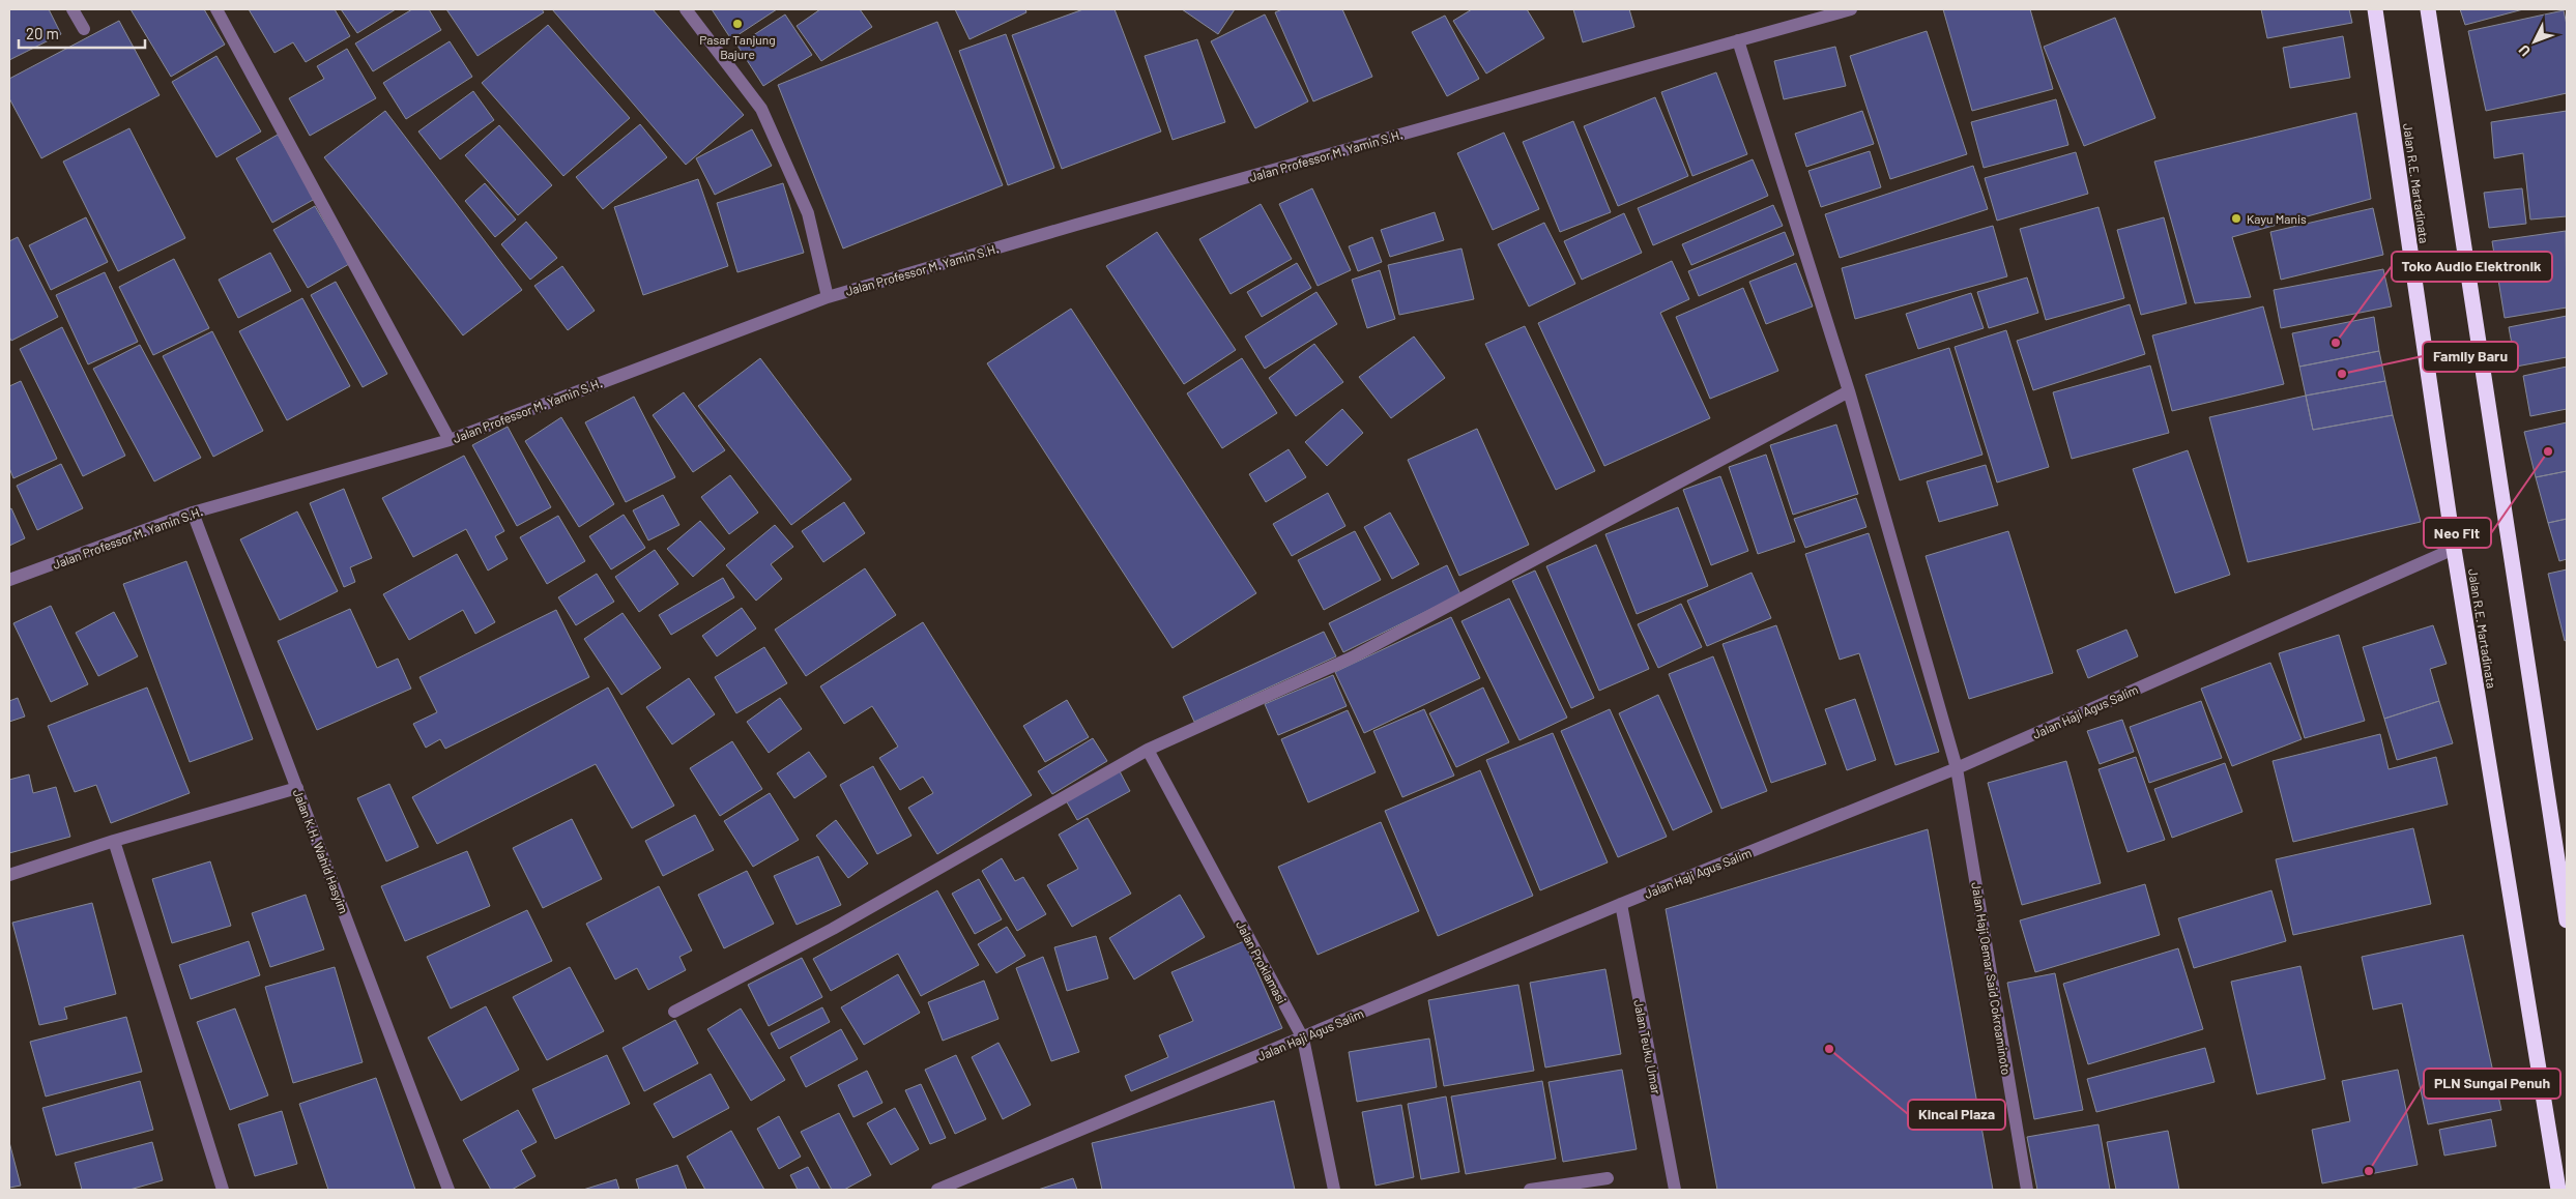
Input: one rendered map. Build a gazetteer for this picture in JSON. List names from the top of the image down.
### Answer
{
  "streets": {
    "highway": ["Jalan R.E. Martadinata"],
    "street": [
      "Jalan Professor M. Yamin S.H.",
      "Jalan Haji Agus Salim",
      "Jalan K.H. Wahid Hasyim",
      "Jalan Proklamasi",
      "Jalan Haji Oemar Said Cokroaminoto",
      "Jalan Teuku Umar"
    ]
  },
  "crossings": [
    ["Jalan Professor M. Yamin S.H.", "Jalan K.H. Wahid Hasyim"],
    ["Jalan Professor M. Yamin S.H.", "Jalan Haji Oemar Said Cokroaminoto"],
    ["Jalan R.E. Martadinata", "Jalan Haji Agus Salim"],
    ["Jalan Haji Agus Salim", "Jalan Proklamasi"],
    ["Jalan Haji Agus Salim", "Jalan Haji Oemar Said Cokroaminoto"],
    ["Jalan Haji Agus Salim", "Jalan Teuku Umar"]
  ],
  "places": [
    "Pasar Tanjung Bajure",
    "Kayu Manis",
    "Toko Audio Elektronik",
    "Family Baru",
    "Neo Fit",
    "Kincai Plaza",
    "PLN Sungai Penuh"
  ],
  "scale_bar": "20 m",
  "north": "bottom left"
}
